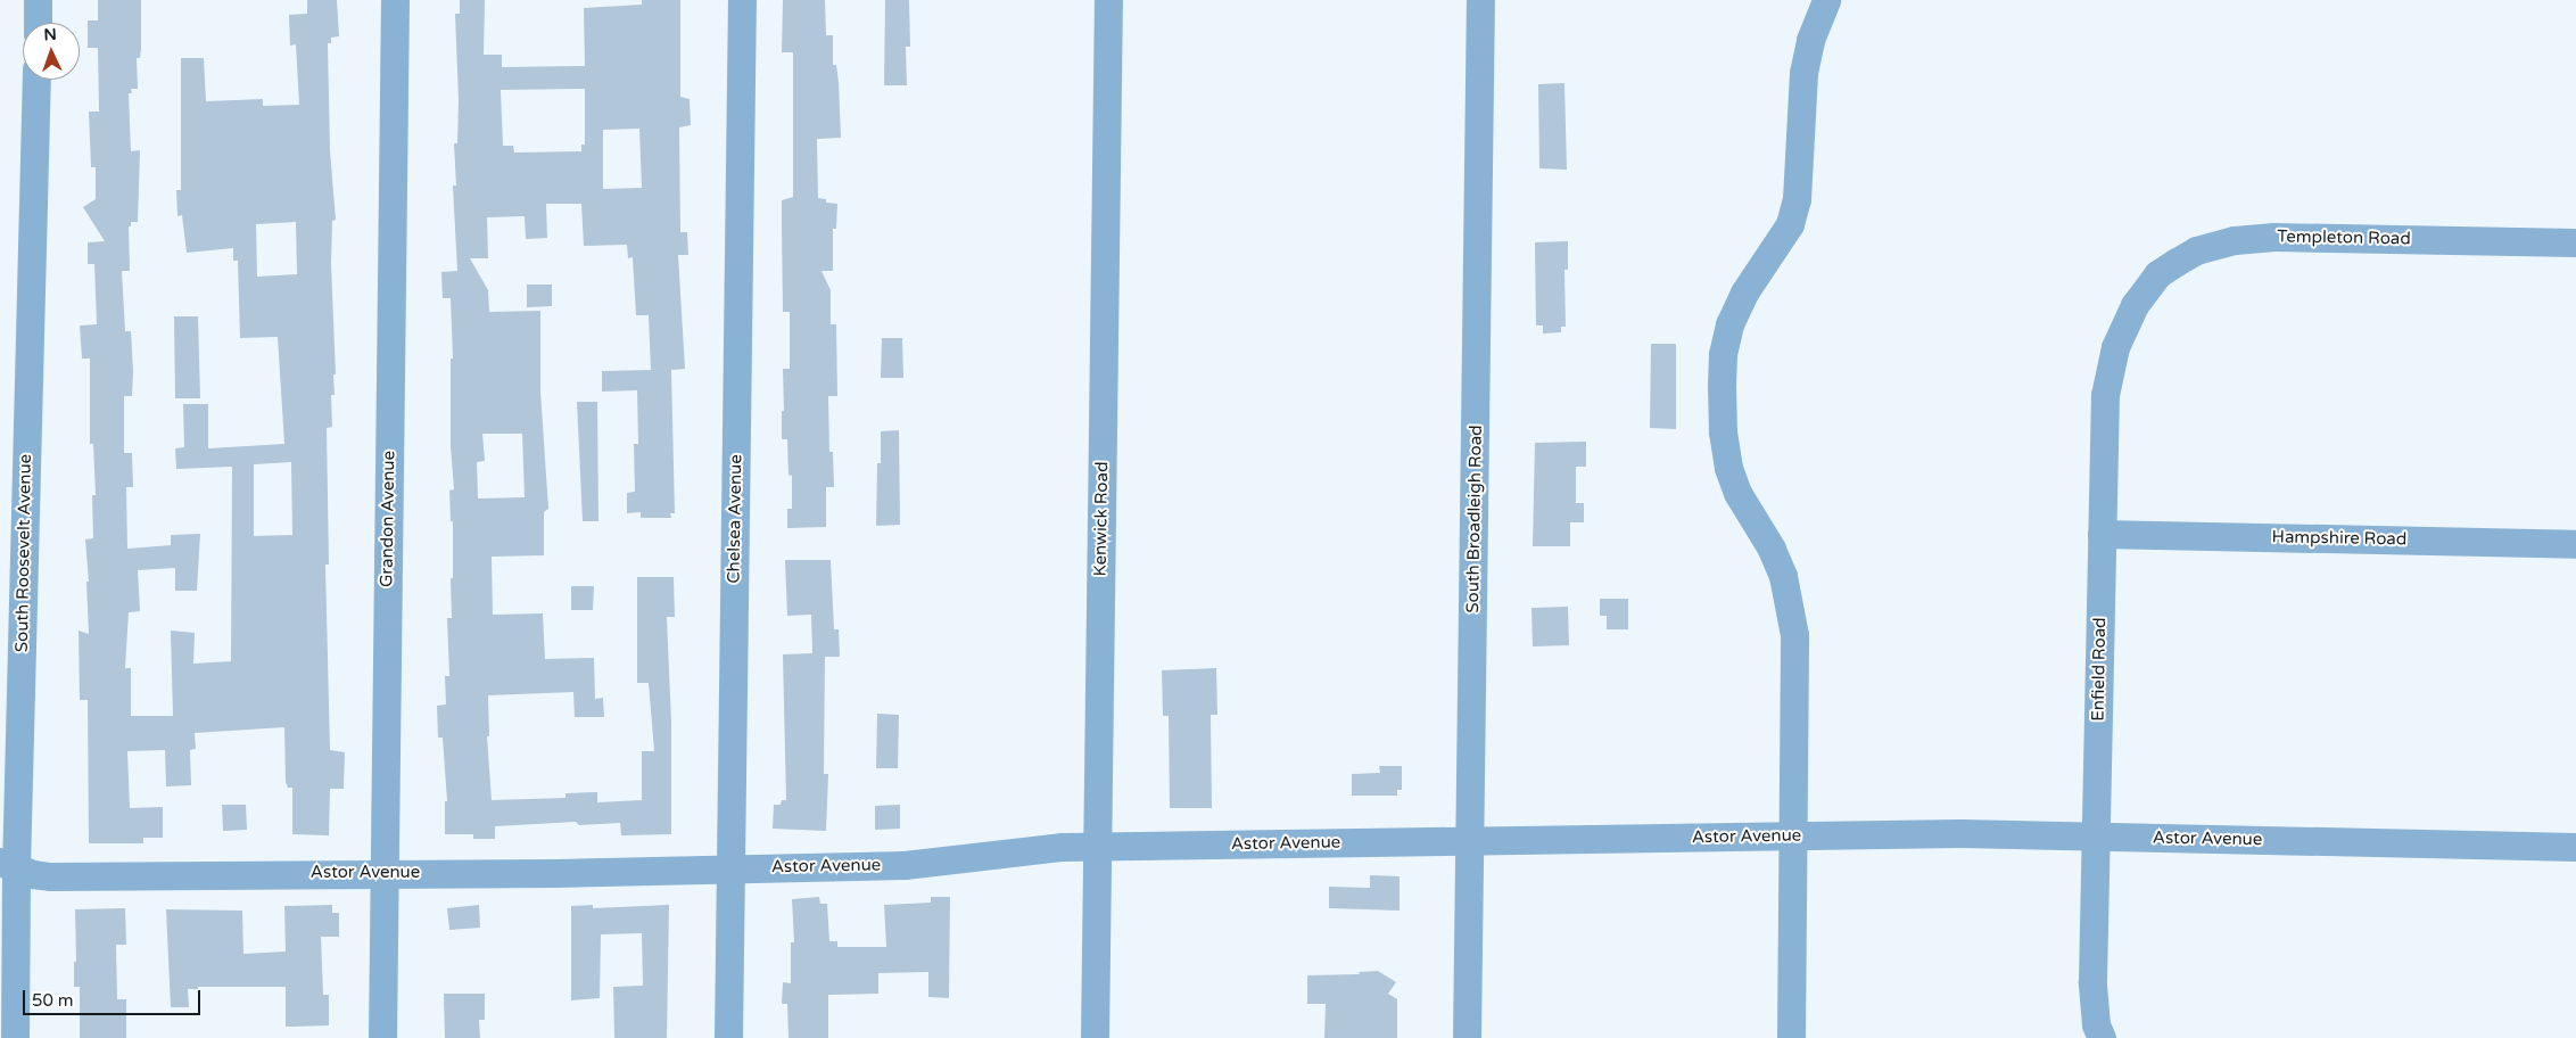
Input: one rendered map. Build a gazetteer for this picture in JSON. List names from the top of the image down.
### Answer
{
  "streets": {
    "street": [
      "Templeton Road",
      "Grandon Avenue",
      "Chelsea Avenue",
      "Kenwick Road",
      "South Broadleigh Road",
      "Hampshire Road",
      "South Roosevelt Avenue",
      "Enfield Road",
      "Astor Avenue"
    ]
  },
  "crossings": [
    ["Templeton Road", "Enfield Road"],
    ["Grandon Avenue", "Astor Avenue"],
    ["Chelsea Avenue", "Astor Avenue"],
    ["Kenwick Road", "Astor Avenue"],
    ["South Broadleigh Road", "Astor Avenue"],
    ["Hampshire Road", "Enfield Road"],
    ["South Roosevelt Avenue", "Astor Avenue"],
    ["Enfield Road", "Astor Avenue"]
  ],
  "scale_bar": "50 m",
  "north": "top"
}
